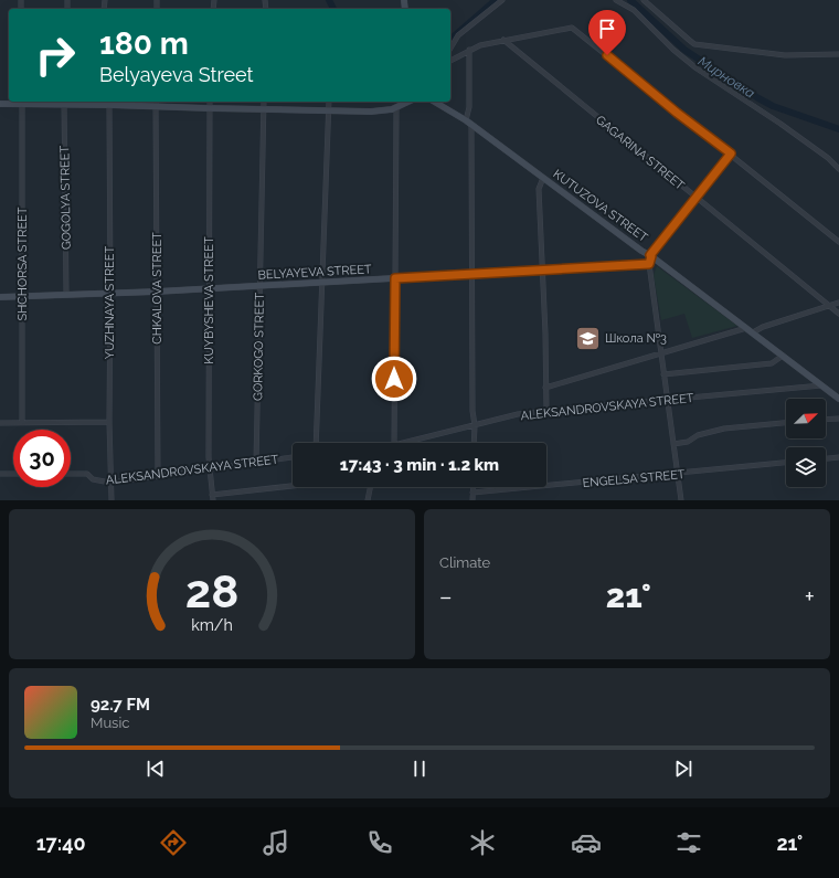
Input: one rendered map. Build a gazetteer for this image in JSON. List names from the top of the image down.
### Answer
{
  "streets": {
    "main road": ["KUTUZOVA STREET", "BELYAYEVA STREET"],
    "street": [
      "GAGARINA STREET",
      "GOGOLYA STREET",
      "SHCHORSA STREET",
      "CHKALOVA STREET",
      "KUYBYSHEVA STREET",
      "YUZHNAYA STREET",
      "GORKOGO STREET",
      "ALEKSANDROVSKAYA STREET",
      "ENGELSA STREET"
    ]
  },
  "crossings": [
    ["GOGOLYA STREET", "BELYAYEVA STREET"],
    ["KUTUZOVA STREET", "ALEKSANDROVSKAYA STREET"],
    ["SHCHORSA STREET", "BELYAYEVA STREET"],
    ["BELYAYEVA STREET", "CHKALOVA STREET"],
    ["BELYAYEVA STREET", "KUYBYSHEVA STREET"],
    ["BELYAYEVA STREET", "YUZHNAYA STREET"],
    ["BELYAYEVA STREET", "GORKOGO STREET"],
    ["CHKALOVA STREET", "ALEKSANDROVSKAYA STREET"],
    ["KUYBYSHEVA STREET", "ALEKSANDROVSKAYA STREET"],
    ["YUZHNAYA STREET", "ALEKSANDROVSKAYA STREET"],
    ["GORKOGO STREET", "ALEKSANDROVSKAYA STREET"]
  ],
  "water": ["Мирновка"],
  "places": {
    "school or university": ["Школа №3"]
  },
  "north": "top right",
  "page": {
    "turn": ["180 m", "Belyayeva Street"],
    "limit": "30",
    "trip": "17:43 · 3 min · 1.2 km",
    "tile": "Climate",
    "heat": ["−", "21°", "+"],
    "song": ["92.7 FM", "Music"],
    "tabs": ["17:40", "21°"],
    "gauge": ["28", "km/h"]
  }
}
